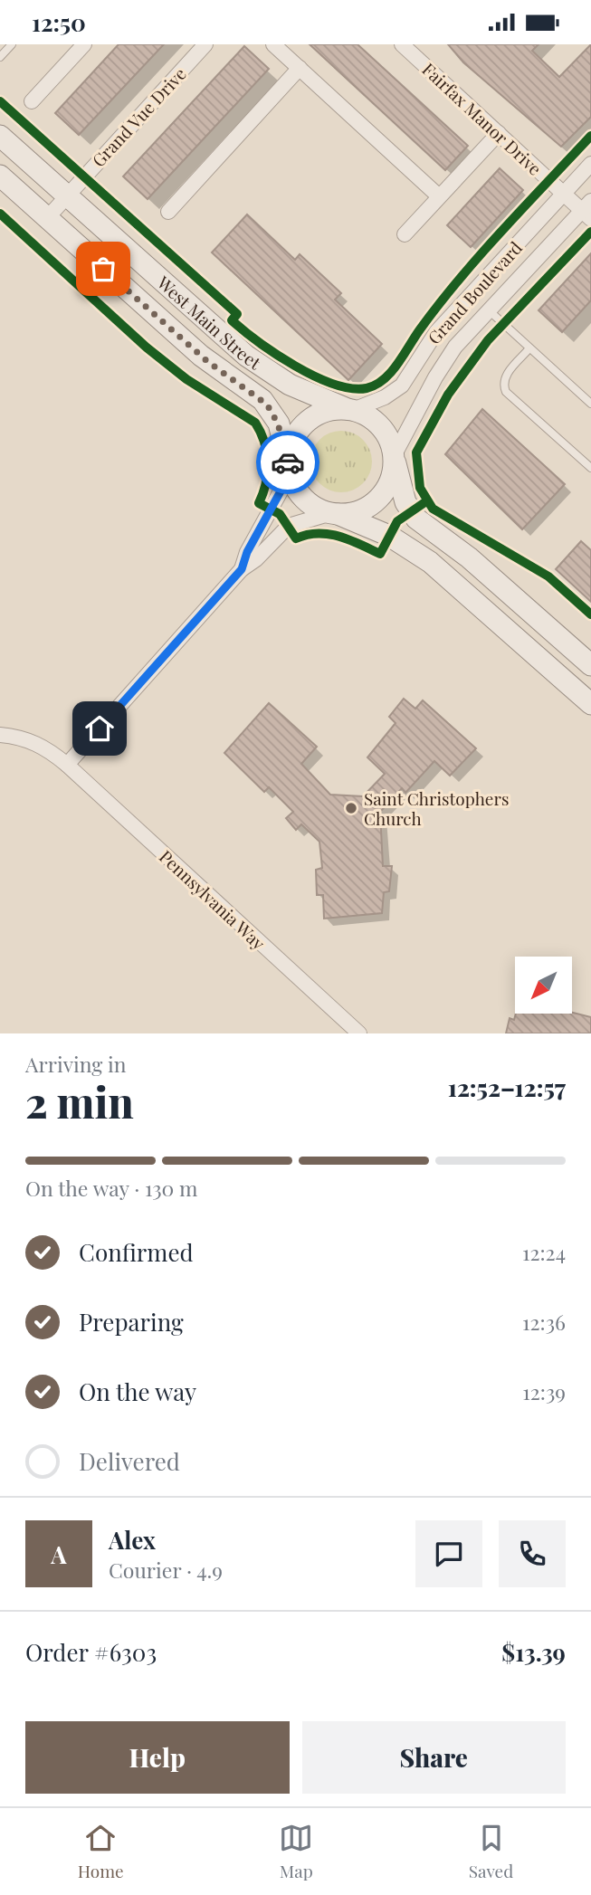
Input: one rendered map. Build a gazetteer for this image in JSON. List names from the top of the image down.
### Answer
{
  "streets": {
    "main road": ["West Main Street"],
    "street": [
      "Grand Vue Drive",
      "Fairfax Manor Drive",
      "Grand Boulevard",
      "Pennsylvania Way"
    ]
  },
  "crossings": [
    ["Grand Vue Drive", "West Main Street"],
    ["Fairfax Manor Drive", "Grand Boulevard"],
    ["Grand Boulevard", "West Main Street"]
  ],
  "places": ["Saint Christophers Church"],
  "north": "bottom left",
  "page": {
    "status": "12:50",
    "heading": ["2 min", "Arriving in", "12:52–12:57"],
    "panel": [
      "Alex",
      "Courier · 4.9",
      "Order #6303",
      "$13.39"
    ],
    "bar": "On the way · 130 m",
    "list": [
      ["Confirmed", "12:24"],
      ["Preparing", "12:36"],
      ["On the way", "12:39"],
      "Delivered"
    ],
    "round": "A",
    "buttons": ["Help", "Share"],
    "tabs": ["Home", "Map", "Saved"]
  }
}
